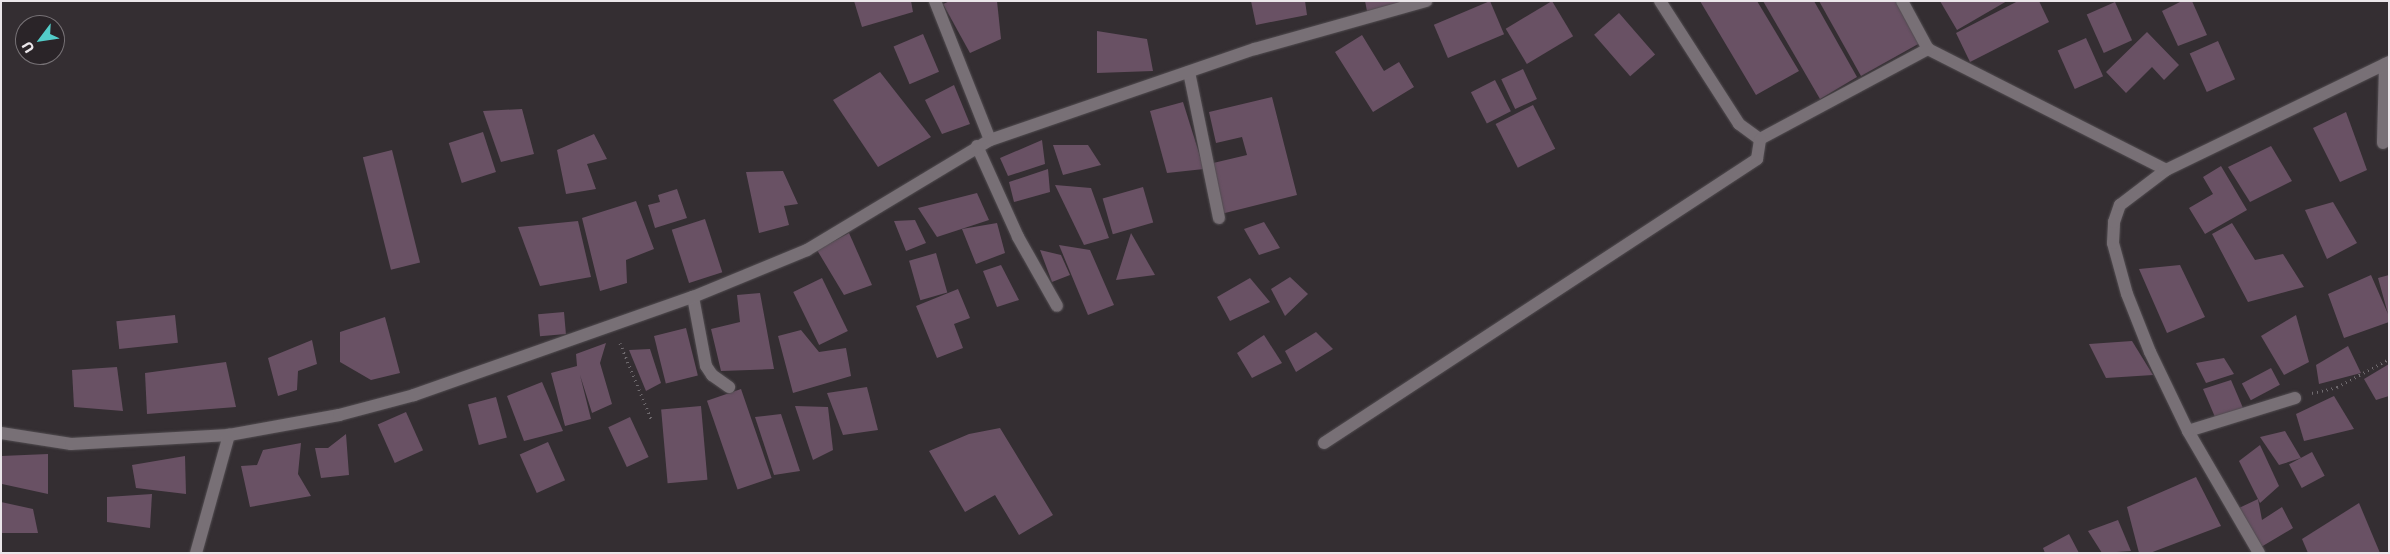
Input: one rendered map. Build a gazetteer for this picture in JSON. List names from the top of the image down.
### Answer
{
  "north": "bottom left"
}
